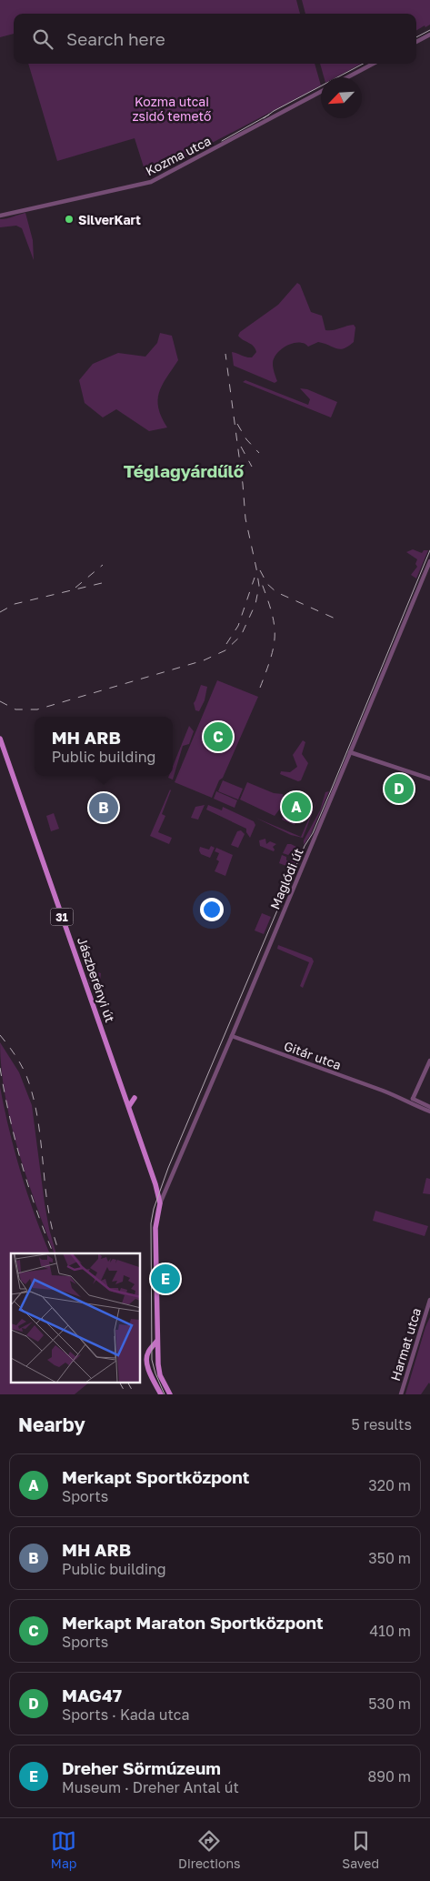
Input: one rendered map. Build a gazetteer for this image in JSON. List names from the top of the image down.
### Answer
{
  "streets": {
    "main road": ["31", "Jászberényi út"],
    "street": [
      "Kozma utca",
      "Maglódi út",
      "Gitár utca",
      "Harmat utca"
    ]
  },
  "crossings": [
    ["Maglódi út", "31"],
    ["Maglódi út", "Jászberényi út"],
    ["Maglódi út", "Gitár utca"],
    ["31", "Jászberényi út"]
  ],
  "districts": ["Téglagyárdűlő"],
  "parks": ["Kozma utcai zsidó temető"],
  "places": ["SilverKart"],
  "north": "bottom left",
  "page": {
    "search": "Search here",
    "popup": ["MH ARB", "Public building"],
    "pins": [
      "C",
      "D",
      "A",
      "B",
      "E"
    ],
    "heading": ["Nearby", "5 results"],
    "list": [
      {
        "mark": "A",
        "name": "Merkapt Sportközpont",
        "note": "Sports",
        "value": "320 m"
      },
      {
        "mark": "B",
        "name": "MH ARB",
        "note": "Public building",
        "value": "350 m"
      },
      {
        "mark": "C",
        "name": "Merkapt Maraton Sportközpont",
        "note": "Sports",
        "value": "410 m"
      },
      {
        "mark": "D",
        "name": "MAG47",
        "note": "Sports · Kada utca",
        "value": "530 m"
      },
      {
        "mark": "E",
        "name": "Dreher Sörmúzeum",
        "note": "Museum · Dreher Antal út",
        "value": "890 m"
      }
    ],
    "nav": ["Map", "Directions", "Saved"]
  }
}
